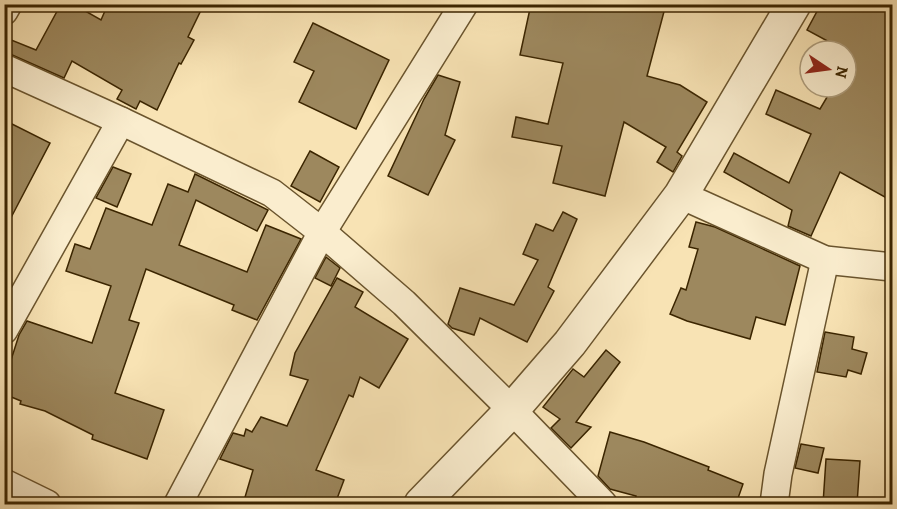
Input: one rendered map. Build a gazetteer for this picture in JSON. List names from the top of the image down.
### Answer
{
  "north": "right"
}
